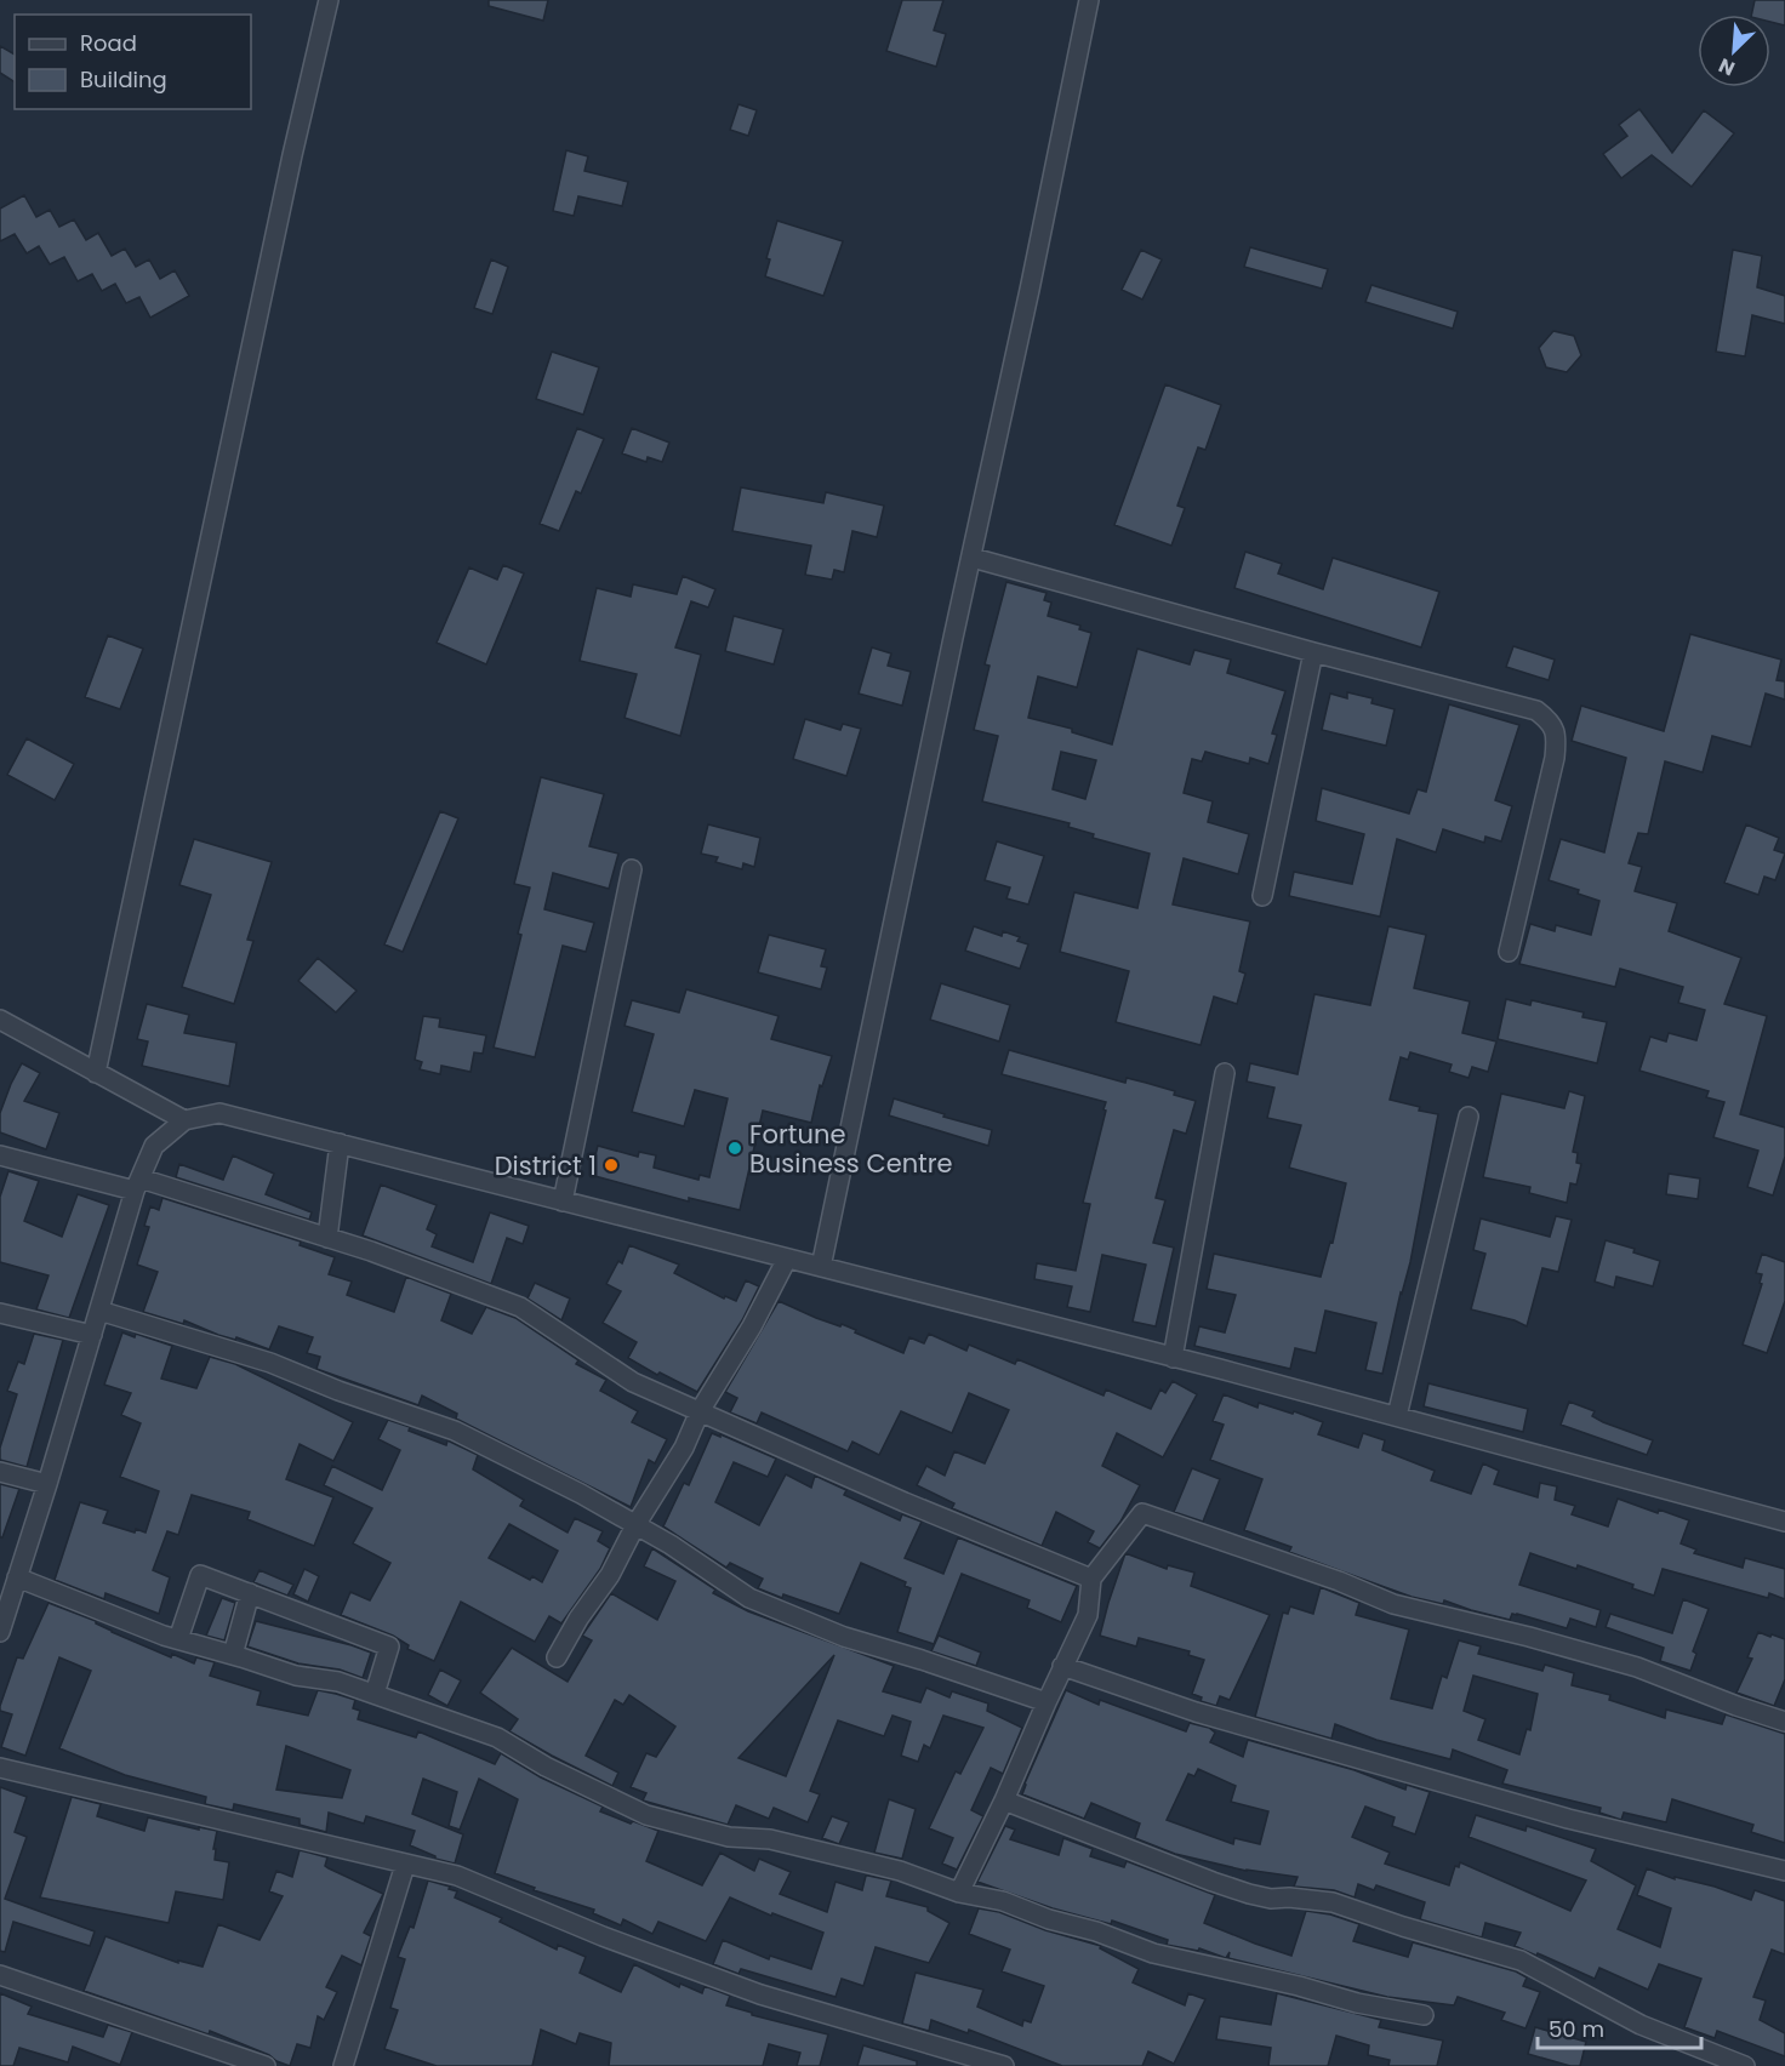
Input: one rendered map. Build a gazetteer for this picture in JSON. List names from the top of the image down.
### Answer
{
  "places": ["Fortune Business Centre", "District 1"],
  "legend": ["Road", "Building"],
  "scale_bar": "50 m",
  "north": "bottom left"
}
